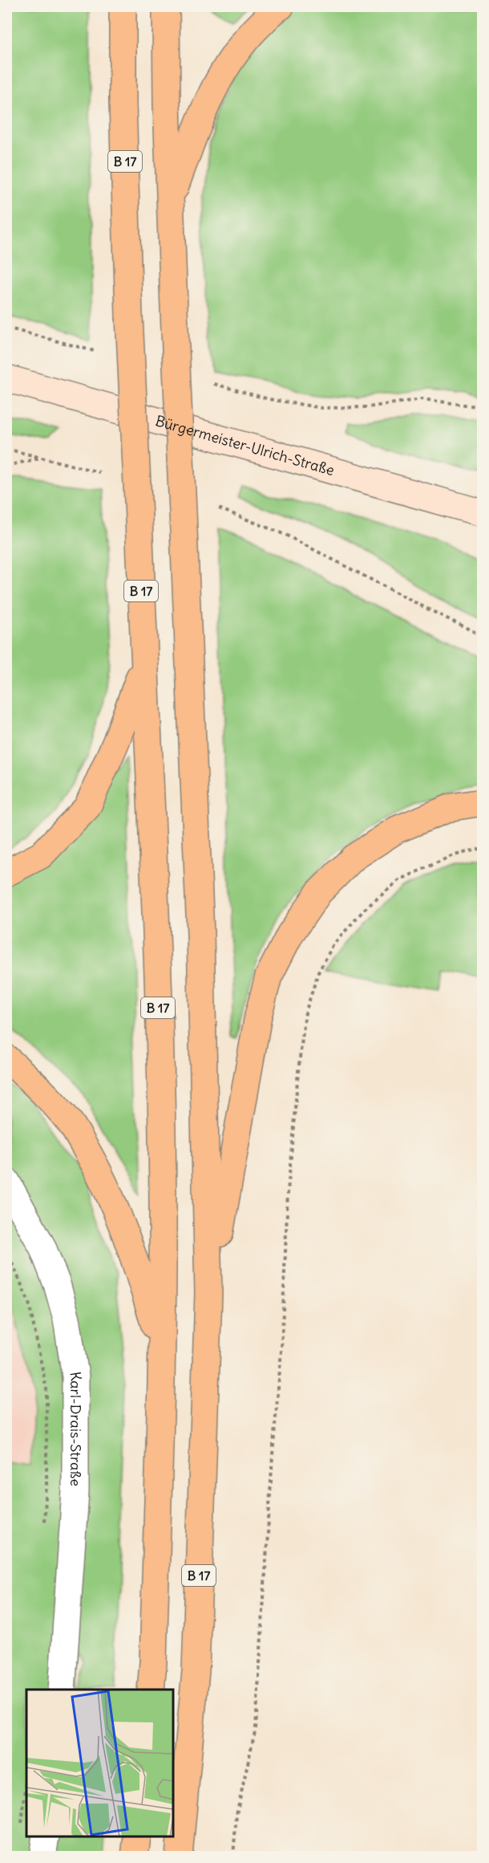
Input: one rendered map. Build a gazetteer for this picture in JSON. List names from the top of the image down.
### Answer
{
  "streets": {
    "highway": ["B 17"],
    "main road": ["Bürgermeister-Ulrich-Straße"],
    "street": ["Karl-Drais-Straße"]
  }
}
